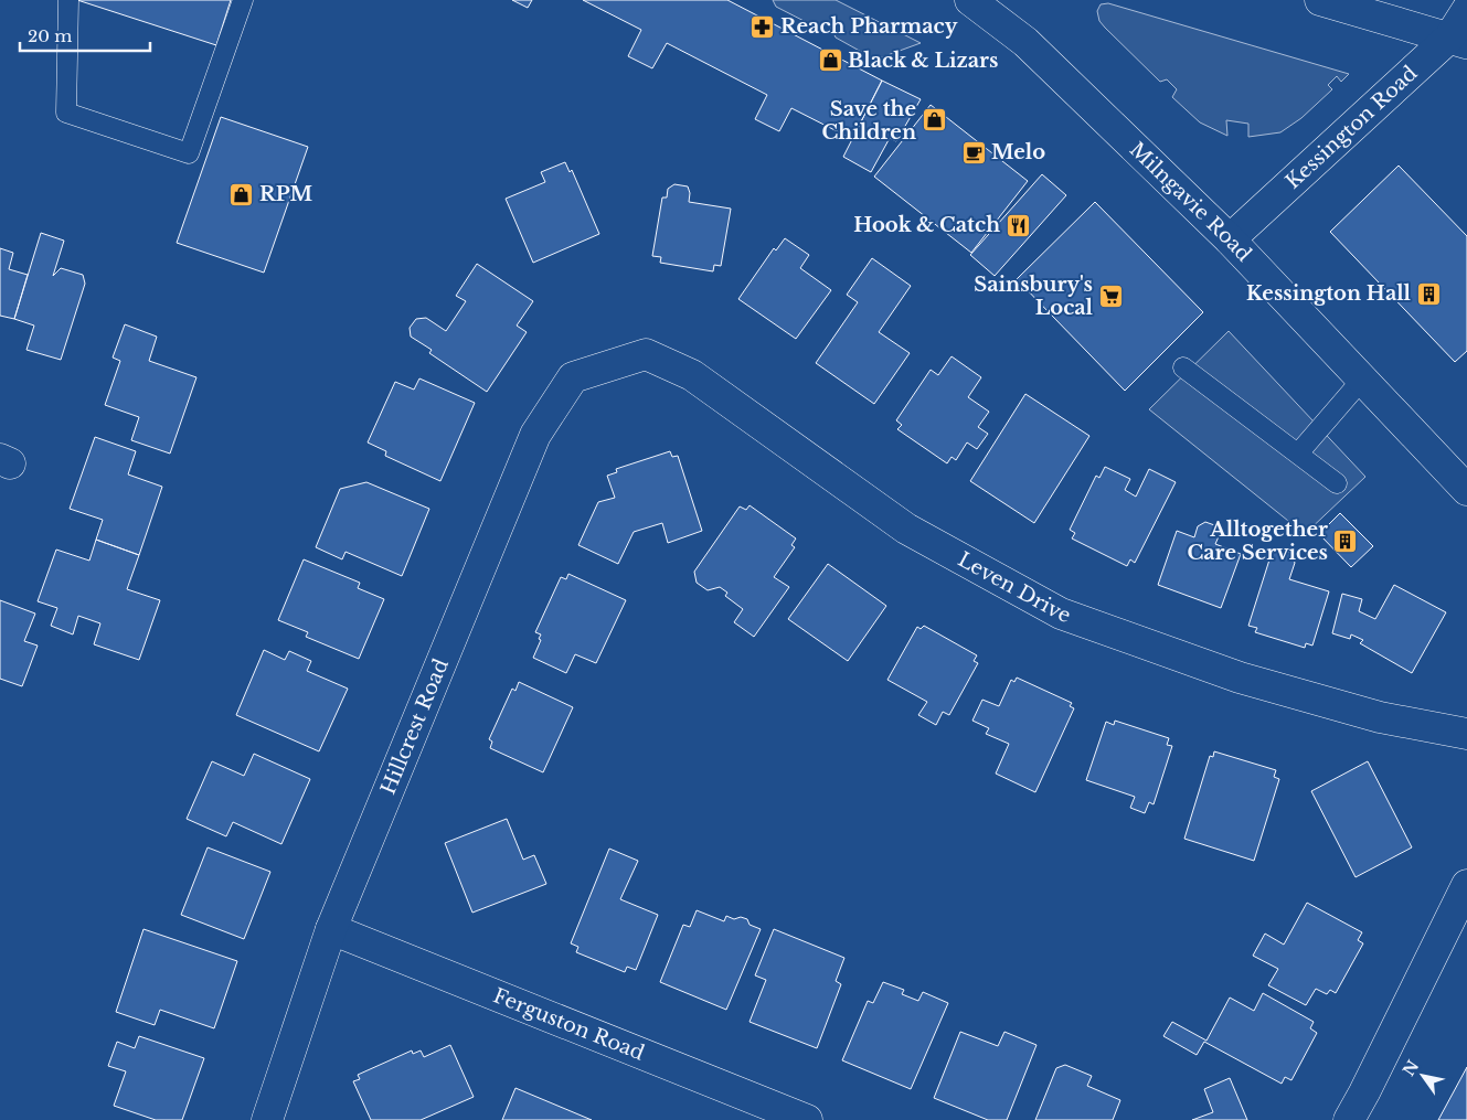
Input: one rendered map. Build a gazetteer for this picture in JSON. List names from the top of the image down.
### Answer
{
  "streets": {
    "street": [
      "Kessington Road",
      "Milngavie Road",
      "Leven Drive",
      "Hillcrest Road",
      "Ferguston Road"
    ]
  },
  "crossings": [
    ["Kessington Road", "Milngavie Road"],
    ["Leven Drive", "Hillcrest Road"],
    ["Hillcrest Road", "Ferguston Road"]
  ],
  "places": {
    "pharmacy": ["Reach Pharmacy"],
    "shop": ["Black & Lizars", "Save the Children", "RPM"],
    "cafe": ["Melo"],
    "restaurant": ["Hook & Catch"],
    "building": ["Kessington Hall", "Alltogether Care Services"],
    "supermarket": ["Sainsbury's Local"]
  },
  "scale_bar": "20 m",
  "north": "top left"
}
